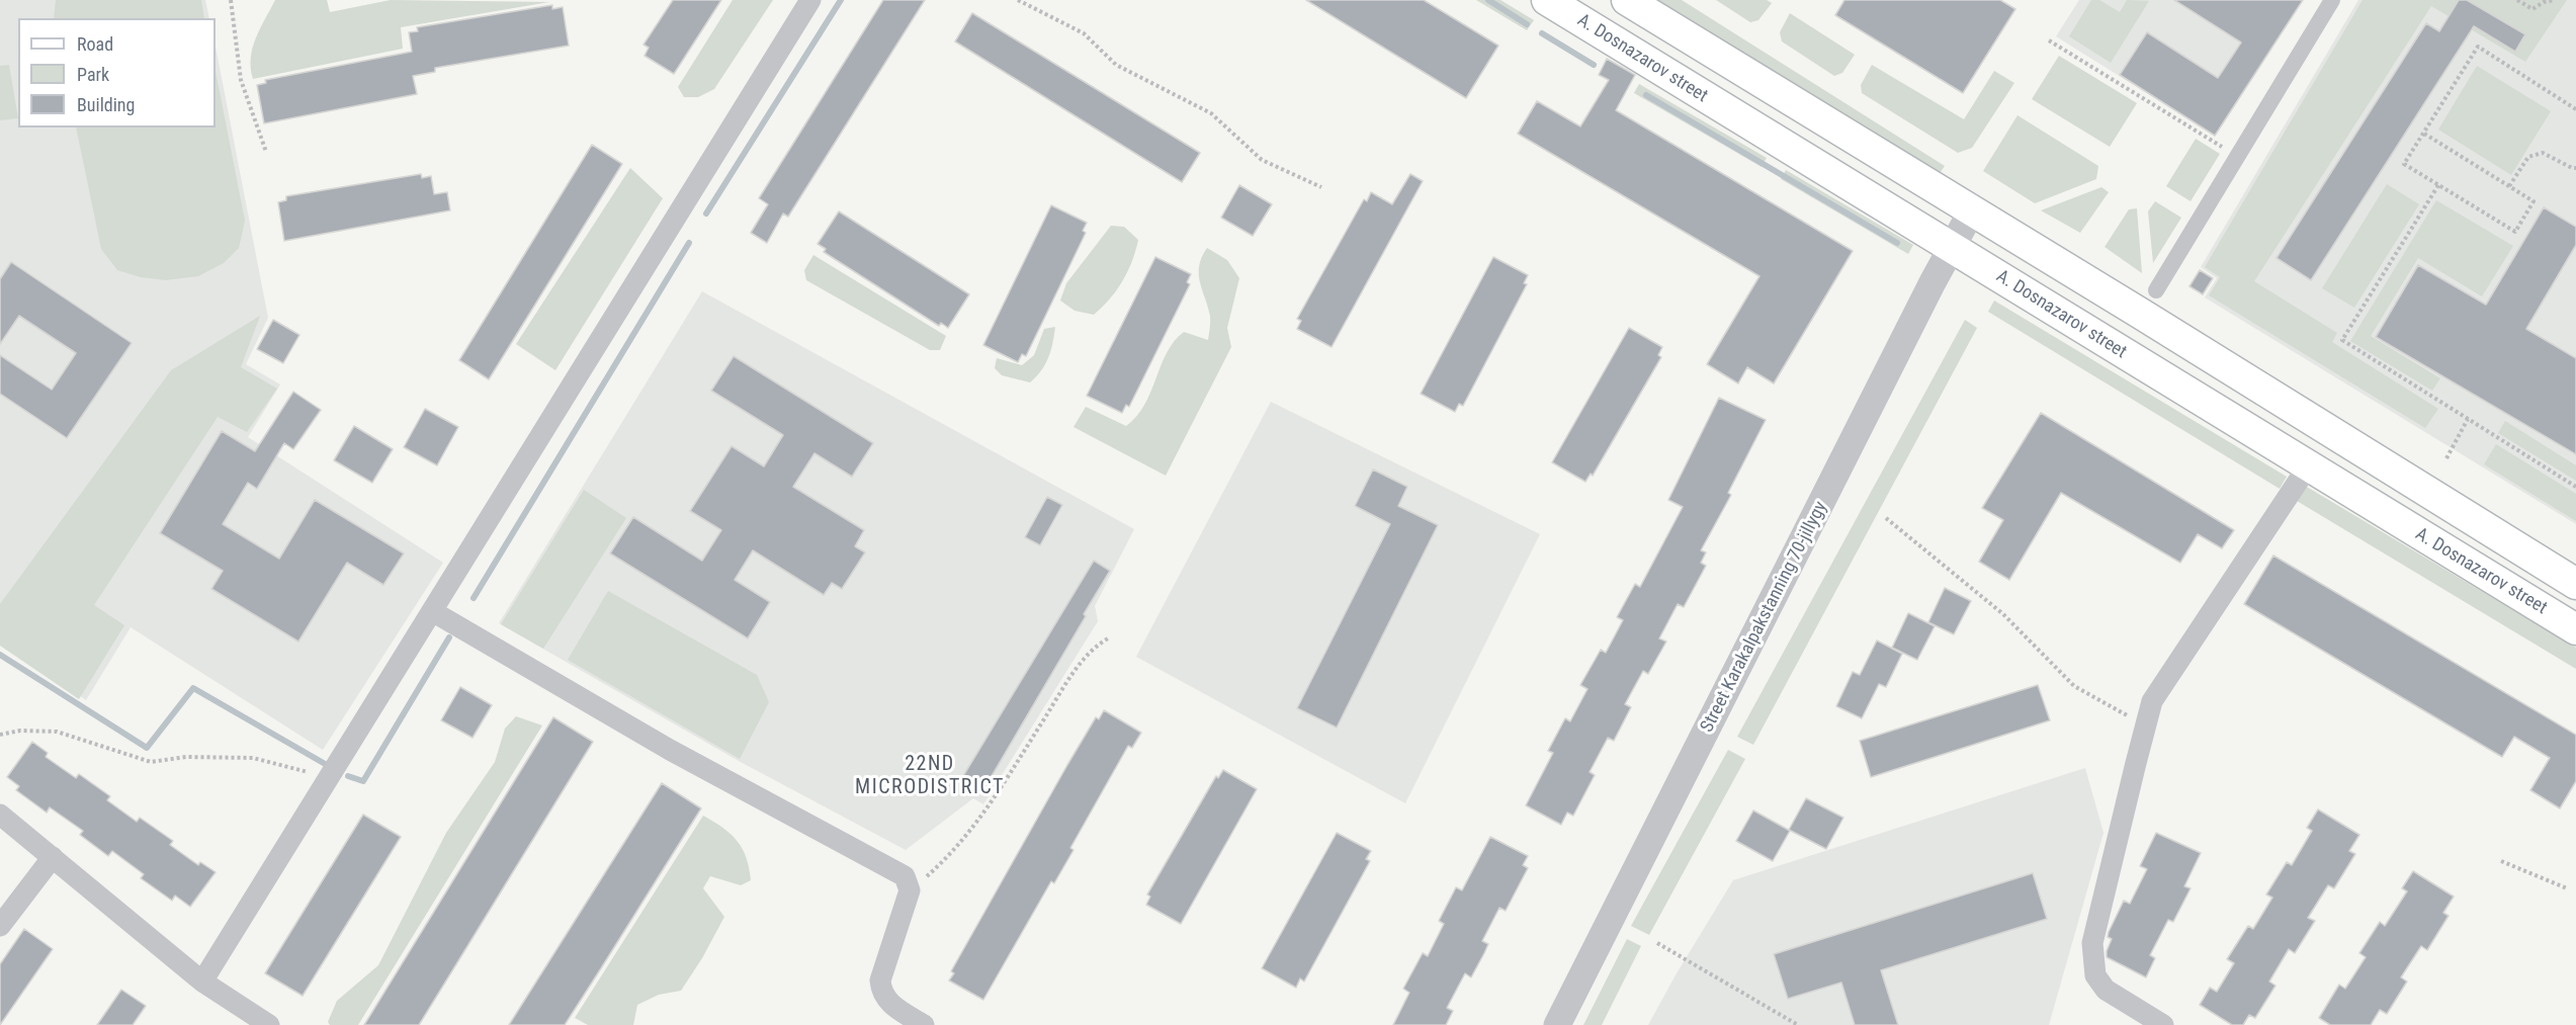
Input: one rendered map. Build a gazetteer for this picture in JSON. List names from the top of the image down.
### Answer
{
  "streets": {
    "main road": ["A. Dosnazarov street"],
    "street": ["Street Karakalpakstanning 70-jillygy"]
  },
  "crossings": [
    ["A. Dosnazarov street", "Street Karakalpakstanning 70-jillygy"]
  ],
  "districts": ["22ND MICRODISTRICT"],
  "legend": ["Road", "Park", "Building"]
}
